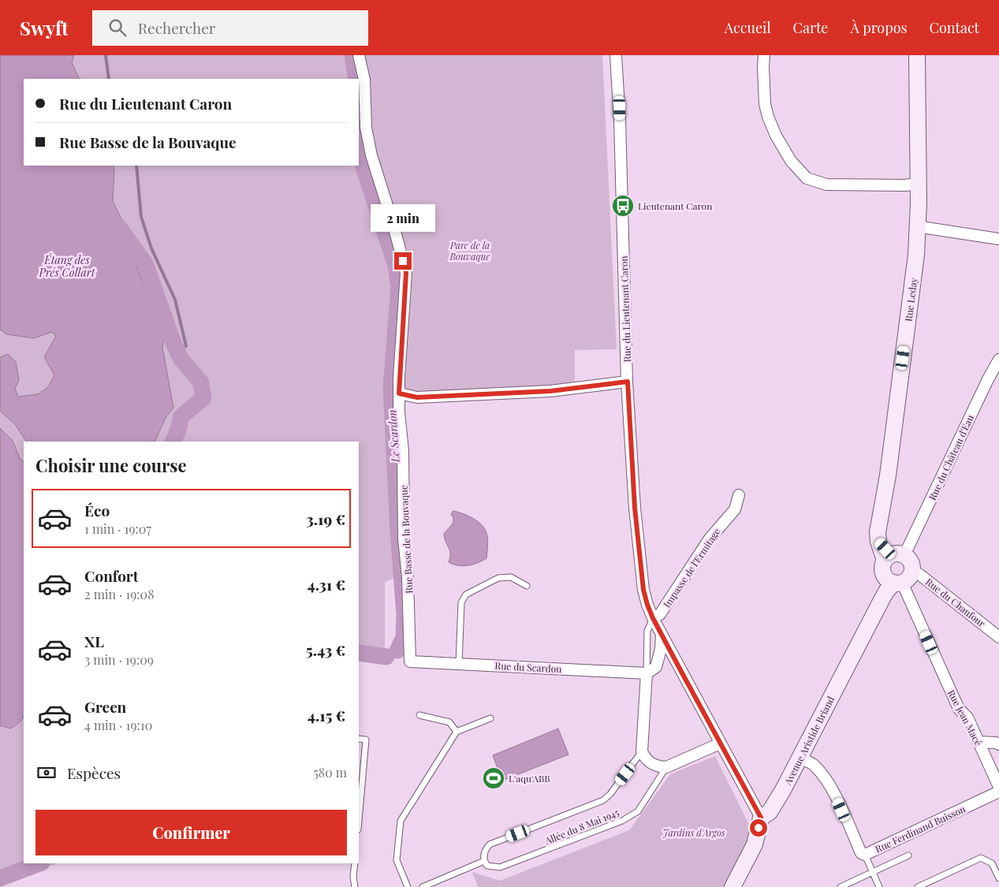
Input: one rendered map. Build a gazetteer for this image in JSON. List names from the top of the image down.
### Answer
{
  "streets": {
    "main road": ["Rue Leday", "Avenue Aristide Briand"],
    "street": [
      "Rue du Lieutenant Caron",
      "Rue du Château d'Eau",
      "Rue Basse de la Bouvaque",
      "Impasse de l'Ermitage",
      "Rue du Chaufour",
      "Rue du Scardon",
      "Rue Jean Macé",
      "Rue Ferdinand Buisson"
    ],
    "lane": ["Allée du 8 Mai 1945"]
  },
  "crossings": [
    ["Rue Leday", "Rue du Château d'Eau"],
    ["Rue Leday", "Rue du Chaufour"],
    ["Rue Leday", "Rue Jean Macé"],
    ["Rue Leday", "Avenue Aristide Briand"],
    ["Rue du Lieutenant Caron", "Impasse de l'Ermitage"],
    ["Rue du Lieutenant Caron", "Avenue Aristide Briand"],
    ["Rue du Château d'Eau", "Rue du Chaufour"],
    ["Rue du Château d'Eau", "Rue Jean Macé"],
    ["Rue du Château d'Eau", "Avenue Aristide Briand"],
    ["Rue Basse de la Bouvaque", "Rue du Scardon"],
    ["Rue du Chaufour", "Rue Jean Macé"],
    ["Rue du Chaufour", "Avenue Aristide Briand"],
    ["Rue Jean Macé", "Avenue Aristide Briand"],
    ["Avenue Aristide Briand", "Rue Ferdinand Buisson"]
  ],
  "water": ["Étang des Prés Collart", "Le Scardon"],
  "parks": ["Parc de la Bouvaque", "Jardins d'Argos"],
  "places": {
    "bus stop": ["Lieutenant Caron"],
    "sports": ["L'aqu'ABB"]
  },
  "page": {
    "header": "Swyft",
    "search": "Rechercher",
    "nav": [
      "Accueil",
      "Carte",
      "À propos",
      "Contact"
    ],
    "banner": ["Rue du Lieutenant Caron", "Rue Basse de la Bouvaque"],
    "bubble": "2 min",
    "heading": "Choisir une course",
    "list": [
      {
        "name": "Éco",
        "note": "1 min · 19:07",
        "value": "3.19 €"
      },
      {
        "name": "Confort",
        "note": "2 min · 19:08",
        "value": "4.31 €"
      },
      {
        "name": "XL",
        "note": "3 min · 19:09",
        "value": "5.43 €"
      },
      {
        "name": "Green",
        "note": "4 min · 19:10",
        "value": "4.15 €"
      }
    ],
    "pay": ["Espèces", "580 m"],
    "buttons": "Confirmer"
  }
}
